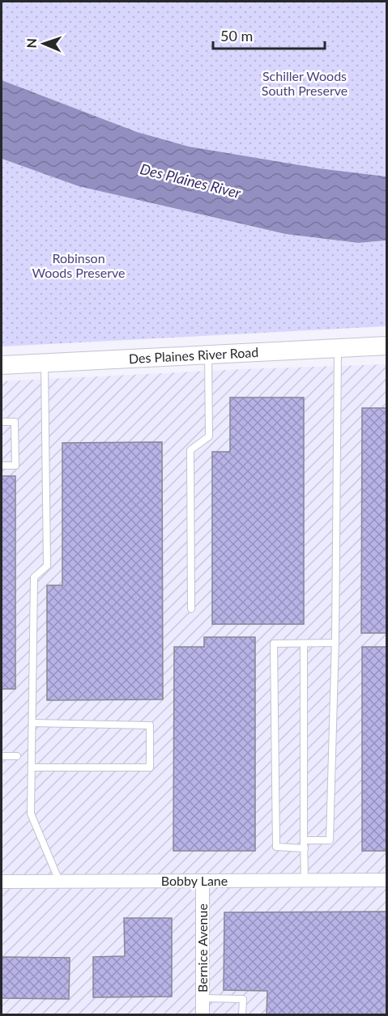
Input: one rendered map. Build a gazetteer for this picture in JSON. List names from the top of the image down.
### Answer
{
  "streets": {
    "main road": ["Des Plaines River Road"],
    "street": ["Bobby Lane", "Bernice Avenue"]
  },
  "crossings": [
    ["Bobby Lane", "Bernice Avenue"]
  ],
  "water": ["Des Plaines River"],
  "parks": ["Schiller Woods South Preserve", "Robinson Woods Preserve"],
  "scale_bar": "50 m",
  "north": "left"
}
